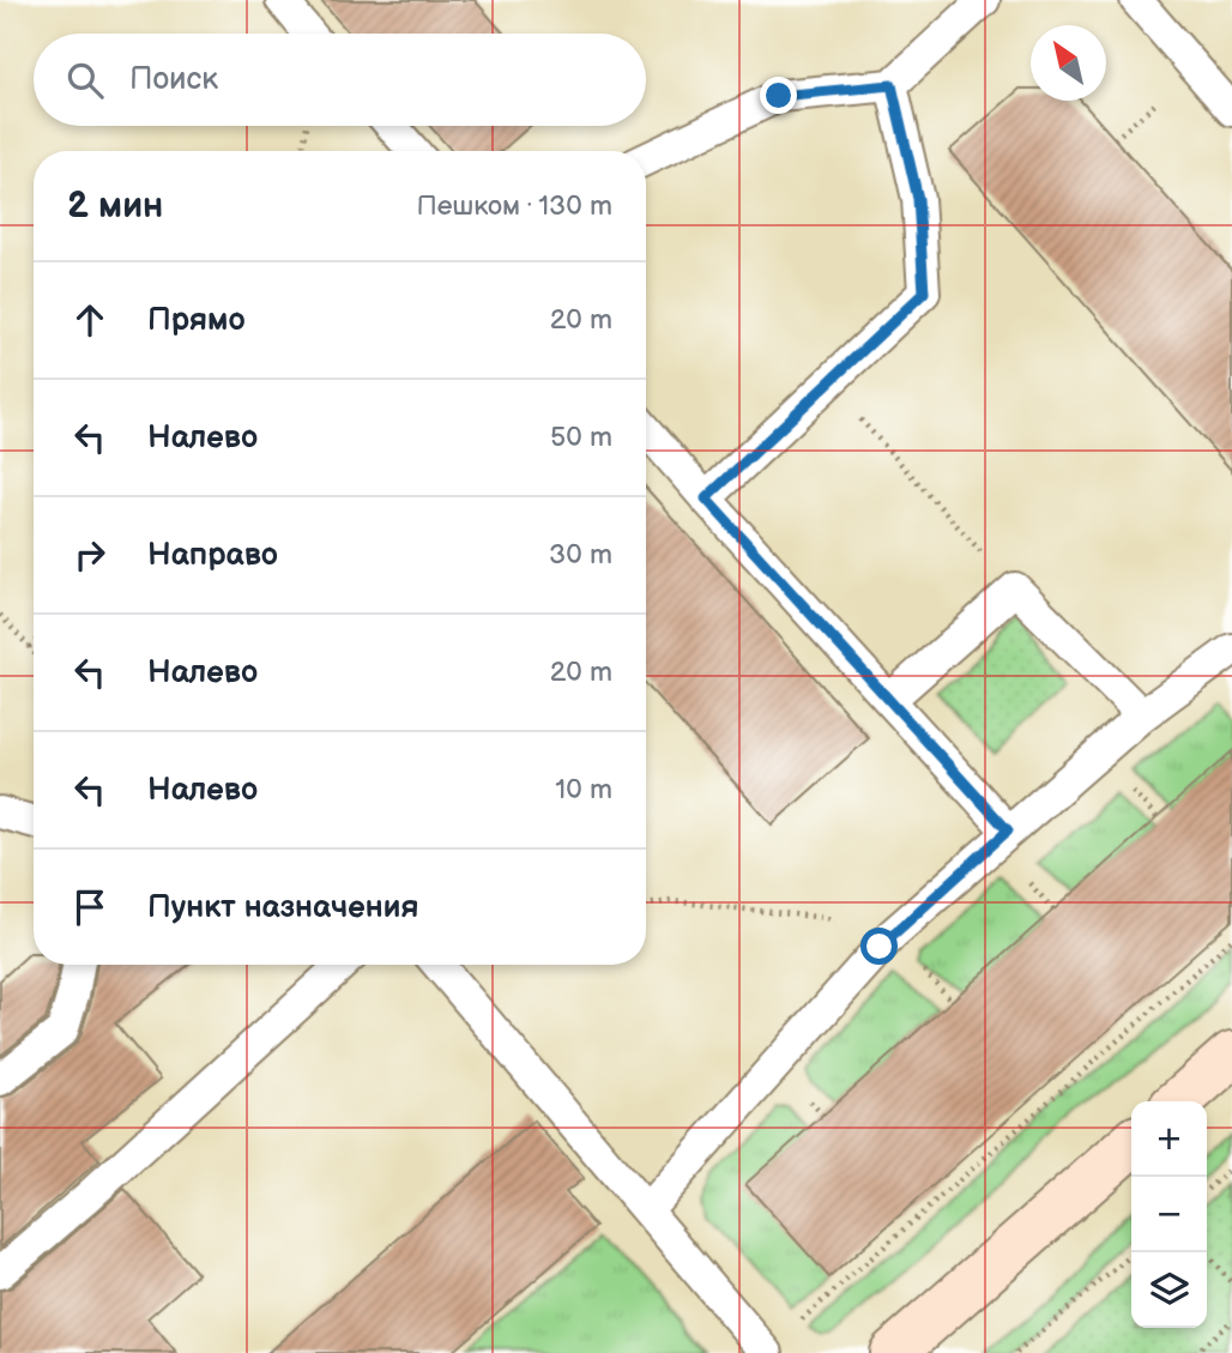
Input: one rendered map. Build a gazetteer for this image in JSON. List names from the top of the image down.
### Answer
{
  "north": "top left",
  "page": {
    "search": "Поиск",
    "heading": ["2 мин", "Пешком · 130 m"],
    "list": [
      ["Прямо", "20 m"],
      ["Налево", "50 m"],
      ["Направо", "30 m"],
      ["Налево", "20 m"],
      ["Налево", "10 m"],
      "Пункт назначения"
    ],
    "map_buttons": ["+", "−"]
  }
}
